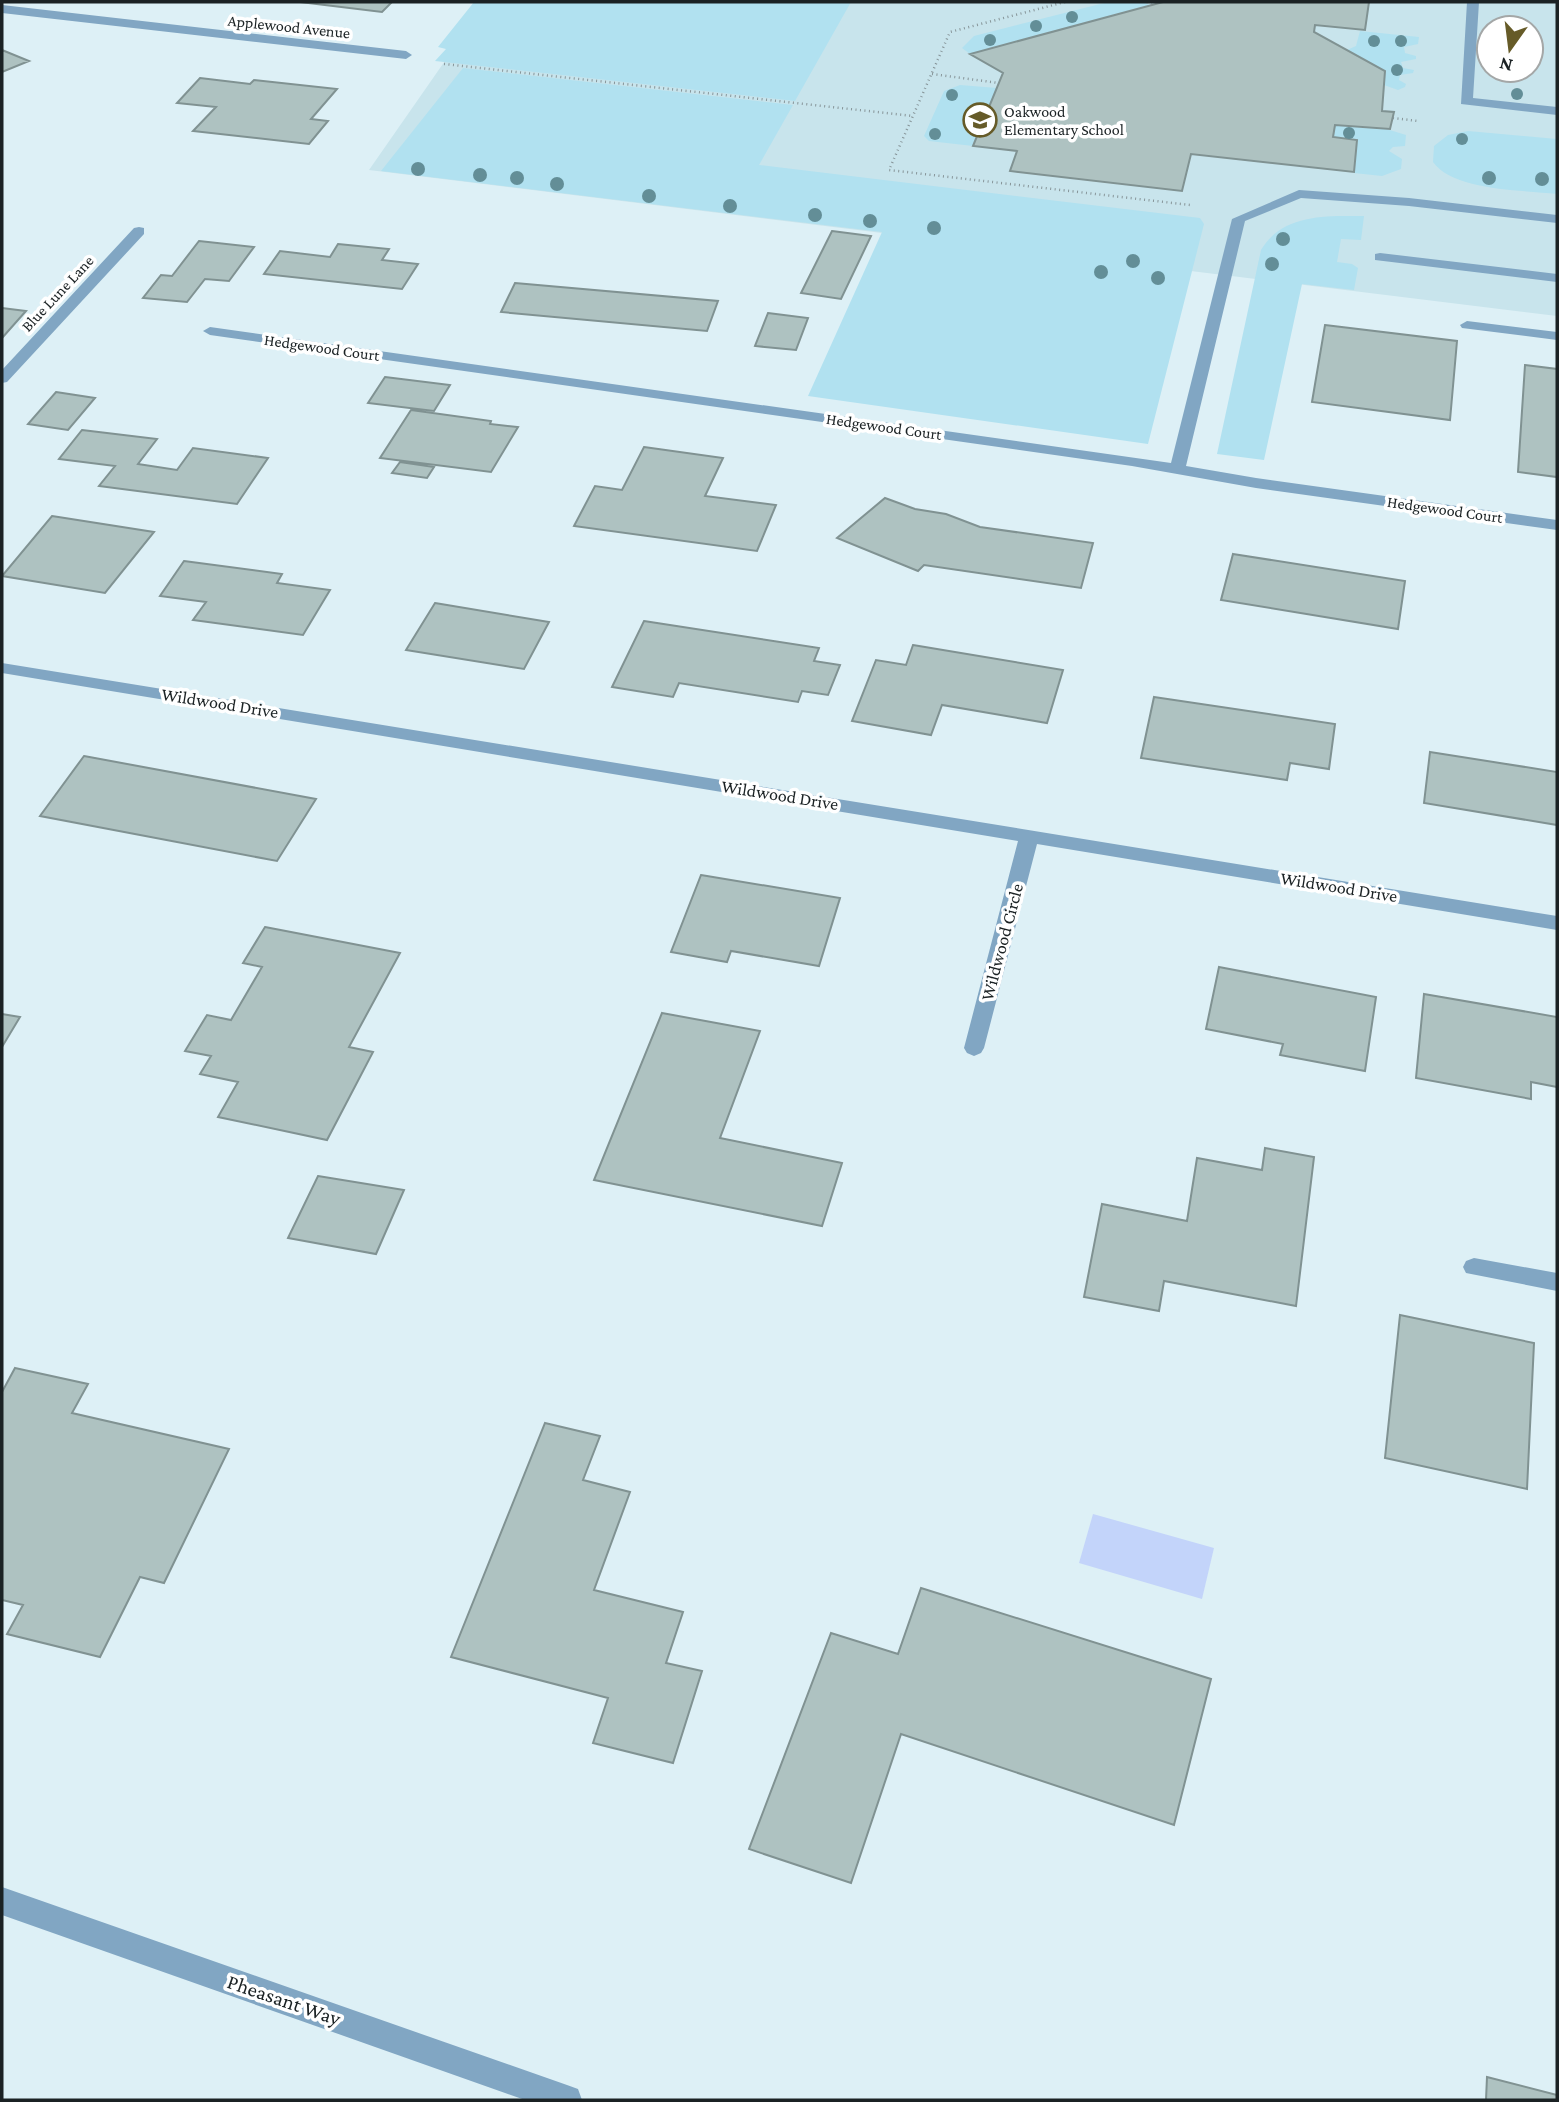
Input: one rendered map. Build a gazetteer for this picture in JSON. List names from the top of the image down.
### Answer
{
  "streets": {
    "street": [
      "Applewood Avenue",
      "Blue Lune Lane",
      "Hedgewood Court",
      "Wildwood Drive",
      "Wildwood Circle",
      "Pheasant Way"
    ]
  },
  "crossings": [
    ["Wildwood Drive", "Wildwood Circle"]
  ],
  "places": {
    "school or university": ["Oakwood Elementary School"]
  },
  "north": "bottom"
}
